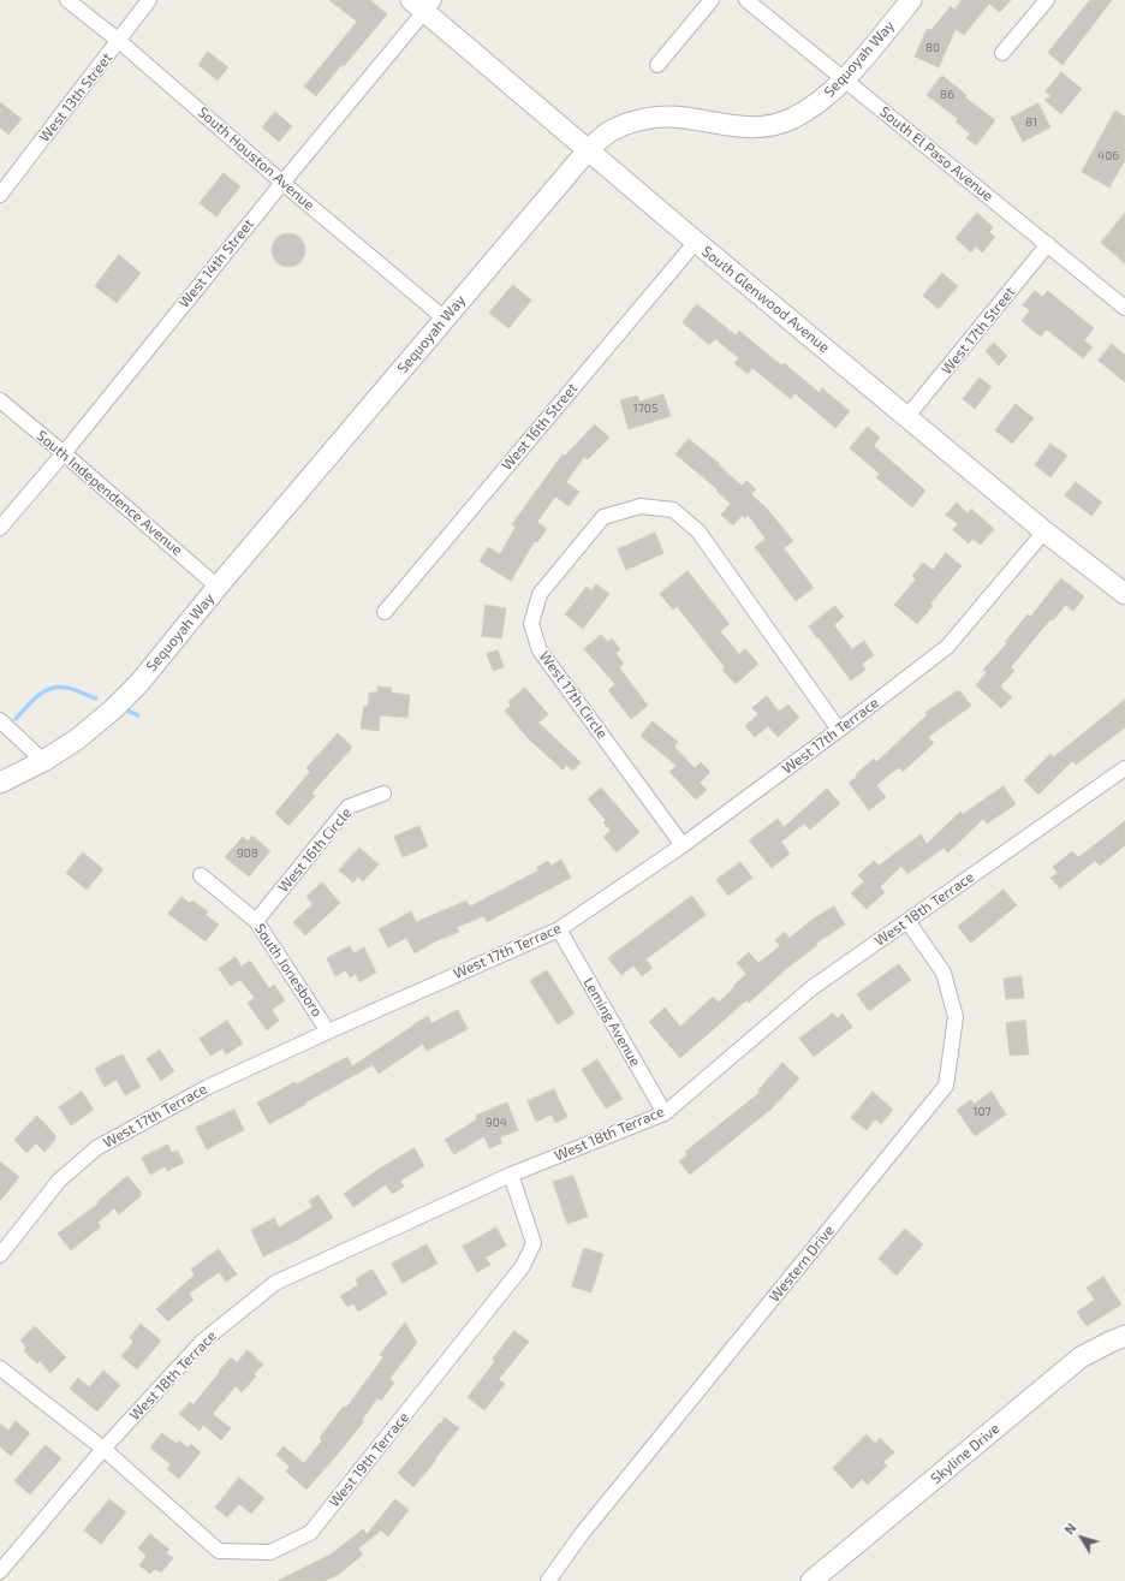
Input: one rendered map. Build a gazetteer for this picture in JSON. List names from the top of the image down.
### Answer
{
  "streets": {
    "street": [
      "Sequoyah Way",
      "West 13th Street",
      "South El Paso Avenue",
      "South Houston Avenue",
      "West 14th Street",
      "South Glenwood Avenue",
      "West 17th Street",
      "West 16th Street",
      "South Independence Avenue",
      "West 17th Circle",
      "West 17th Terrace",
      "West 16th Circle",
      "West 18th Terrace",
      "South Jonesboro",
      "Leming Avenue",
      "Western Drive",
      "Skyline Drive",
      "West 19th Terrace"
    ]
  },
  "crossings": [
    ["Sequoyah Way", "South El Paso Avenue"],
    ["Sequoyah Way", "South Houston Avenue"],
    ["Sequoyah Way", "South Glenwood Avenue"],
    ["Sequoyah Way", "South Independence Avenue"],
    ["West 13th Street", "South Houston Avenue"],
    ["South El Paso Avenue", "West 17th Street"],
    ["South Houston Avenue", "West 14th Street"],
    ["West 14th Street", "South Glenwood Avenue"],
    ["West 14th Street", "South Independence Avenue"],
    ["South Glenwood Avenue", "West 17th Street"],
    ["South Glenwood Avenue", "West 16th Street"],
    ["South Glenwood Avenue", "West 17th Terrace"],
    ["West 17th Circle", "West 17th Terrace"],
    ["West 17th Terrace", "South Jonesboro"],
    ["West 17th Terrace", "Leming Avenue"],
    ["West 16th Circle", "South Jonesboro"],
    ["West 18th Terrace", "Leming Avenue"],
    ["West 18th Terrace", "Western Drive"],
    ["West 18th Terrace", "West 19th Terrace"]
  ],
  "house_numbers": [
    "80",
    "86",
    "81",
    "406",
    "1705",
    "908",
    "107",
    "904"
  ],
  "north": "top left"
}
